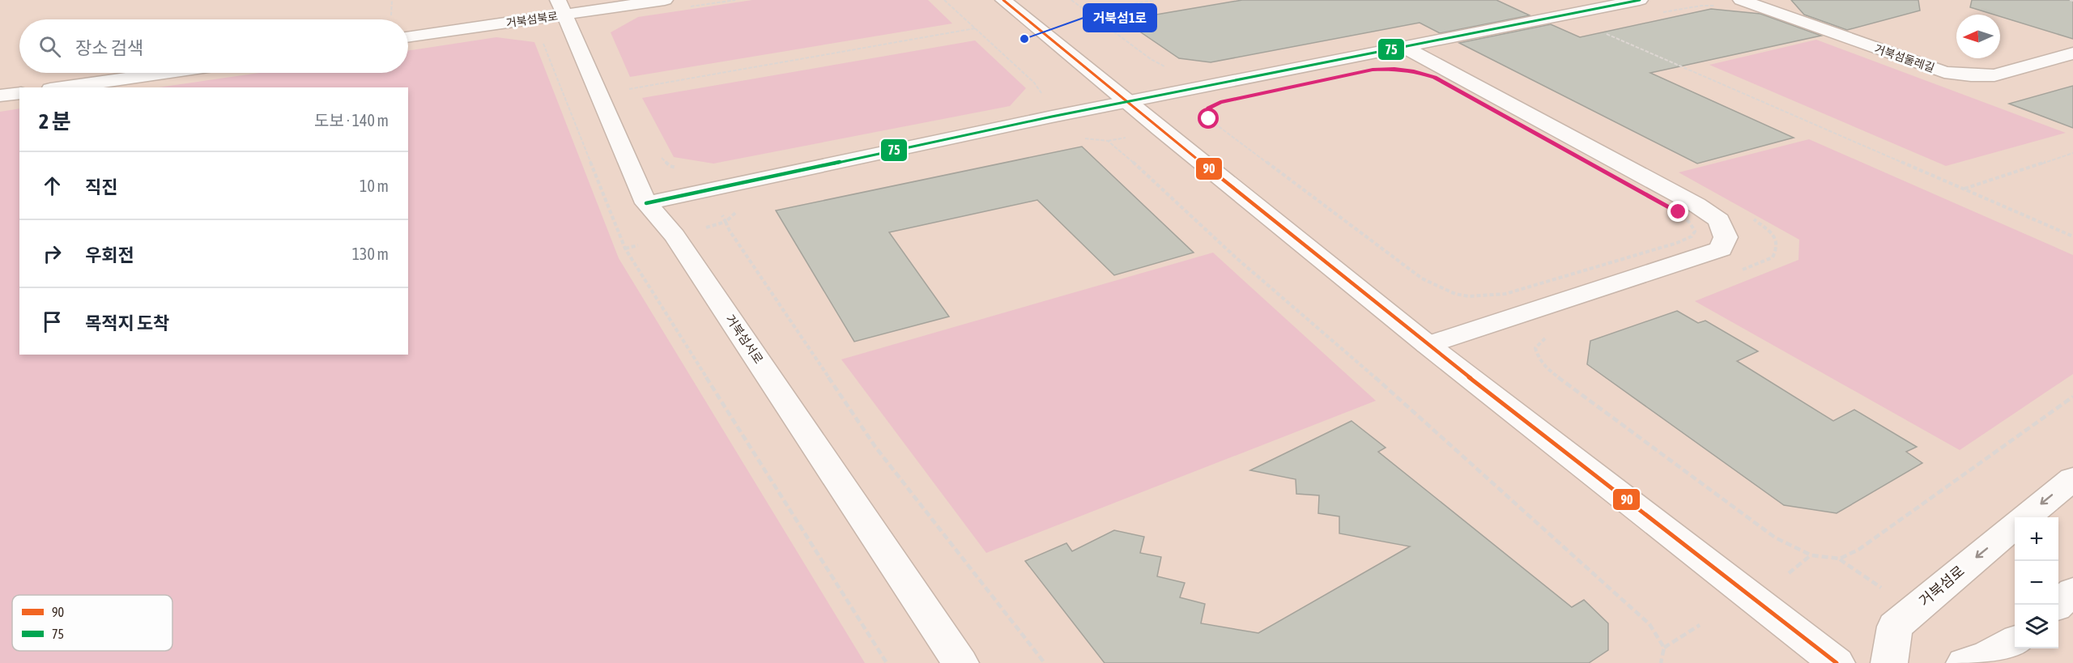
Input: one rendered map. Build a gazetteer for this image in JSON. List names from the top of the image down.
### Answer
{
  "streets": {
    "street": [
      "거북섬북로",
      "거북섬둘레길",
      "거북섬서로",
      "거북섬로"
    ]
  },
  "crossings": [
    ["거북섬북로", "거북섬서로"]
  ],
  "one_way": ["거북섬로"],
  "places": ["거북섬1로"],
  "lines": ["transit line 90", "transit line 75"],
  "legend": ["90", "75"],
  "north": "left",
  "page": {
    "search": "장소 검색",
    "heading": ["2 분", "도보 · 140 m"],
    "list": [
      ["직진", "10 m"],
      ["우회전", "130 m"],
      "목적지 도착"
    ],
    "map_buttons": ["+", "−"]
  }
}
